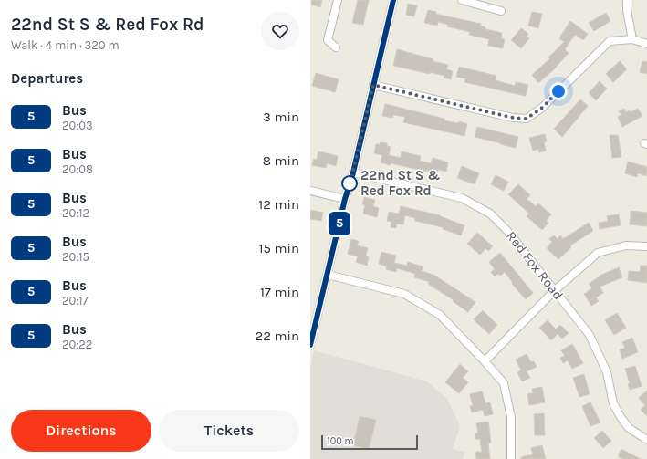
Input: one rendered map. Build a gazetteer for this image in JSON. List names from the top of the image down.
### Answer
{
  "streets": {
    "street": ["Red Fox Road"]
  },
  "places": ["22nd St S & Red Fox Rd"],
  "lines": ["bus line 5"],
  "scale_bar": "100 m",
  "page": {
    "heading": [
      ["22nd St S & Red Fox Rd", "Walk · 4 min · 320 m"],
      "Departures"
    ],
    "on_map": "5",
    "list": [
      {
        "mark": "5",
        "name": "Bus",
        "note": "20:03",
        "value": "3 min"
      },
      {
        "mark": "5",
        "name": "Bus",
        "note": "20:08",
        "value": "8 min"
      },
      {
        "mark": "5",
        "name": "Bus",
        "note": "20:12",
        "value": "12 min"
      },
      {
        "mark": "5",
        "name": "Bus",
        "note": "20:15",
        "value": "15 min"
      },
      {
        "mark": "5",
        "name": "Bus",
        "note": "20:17",
        "value": "17 min"
      },
      {
        "mark": "5",
        "name": "Bus",
        "note": "20:22",
        "value": "22 min"
      }
    ],
    "buttons": ["Directions", "Tickets"],
    "scale": "100 m"
  }
}
